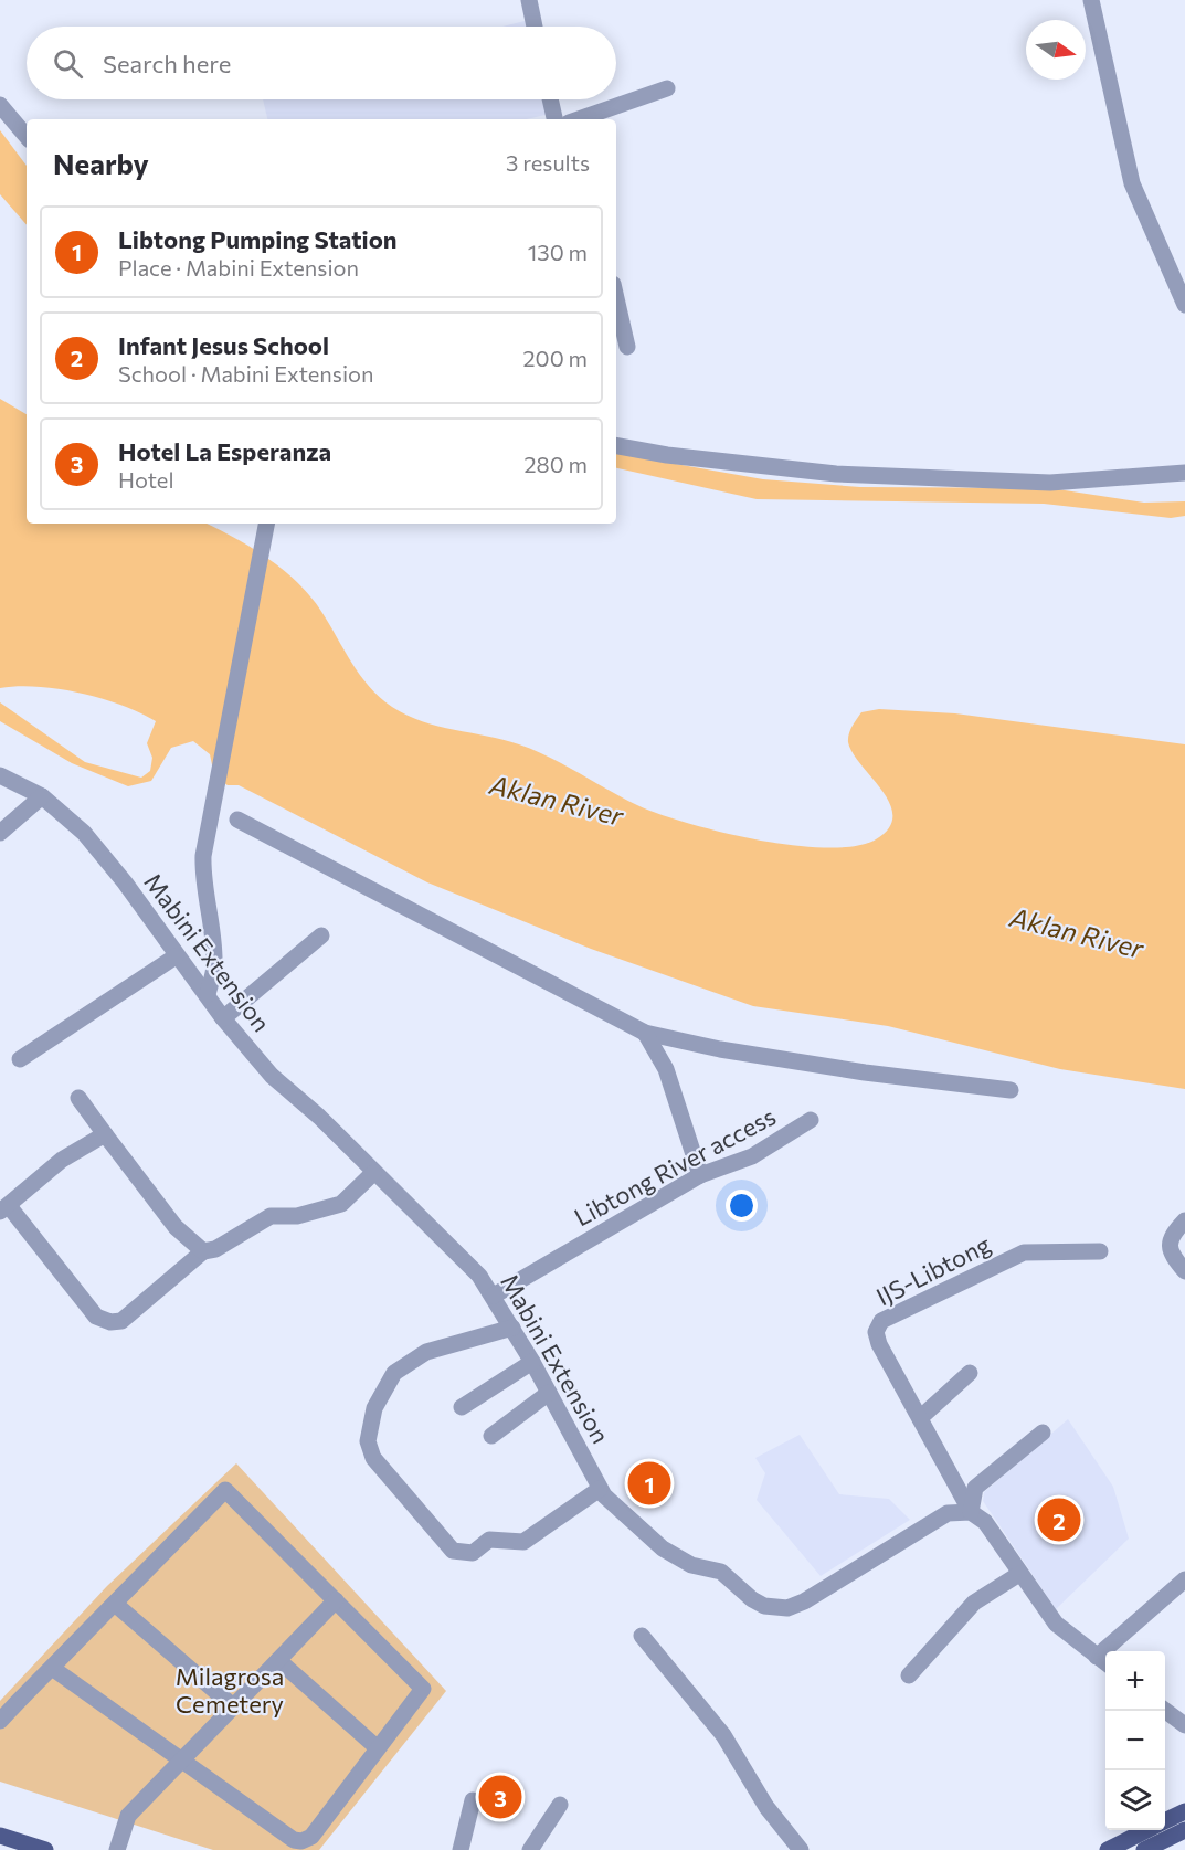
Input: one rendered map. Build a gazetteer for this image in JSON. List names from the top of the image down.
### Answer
{
  "streets": {
    "street": ["Mabini Extension", "Libtong River access", "IJS-Libtong"]
  },
  "crossings": [
    ["Mabini Extension", "Libtong River access"],
    ["Mabini Extension", "IJS-Libtong"]
  ],
  "water": ["Aklan River"],
  "parks": ["Milagrosa Cemetery"],
  "north": "right",
  "page": {
    "search": "Search here",
    "heading": ["Nearby", "3 results"],
    "list": [
      {
        "mark": "1",
        "name": "Libtong Pumping Station",
        "note": "Place · Mabini Extension",
        "value": "130 m"
      },
      {
        "mark": "2",
        "name": "Infant Jesus School",
        "note": "School · Mabini Extension",
        "value": "200 m"
      },
      {
        "mark": "3",
        "name": "Hotel La Esperanza",
        "note": "Hotel",
        "value": "280 m"
      }
    ],
    "pins": ["1", "2", "3"],
    "map_buttons": ["+", "−"]
  }
}
